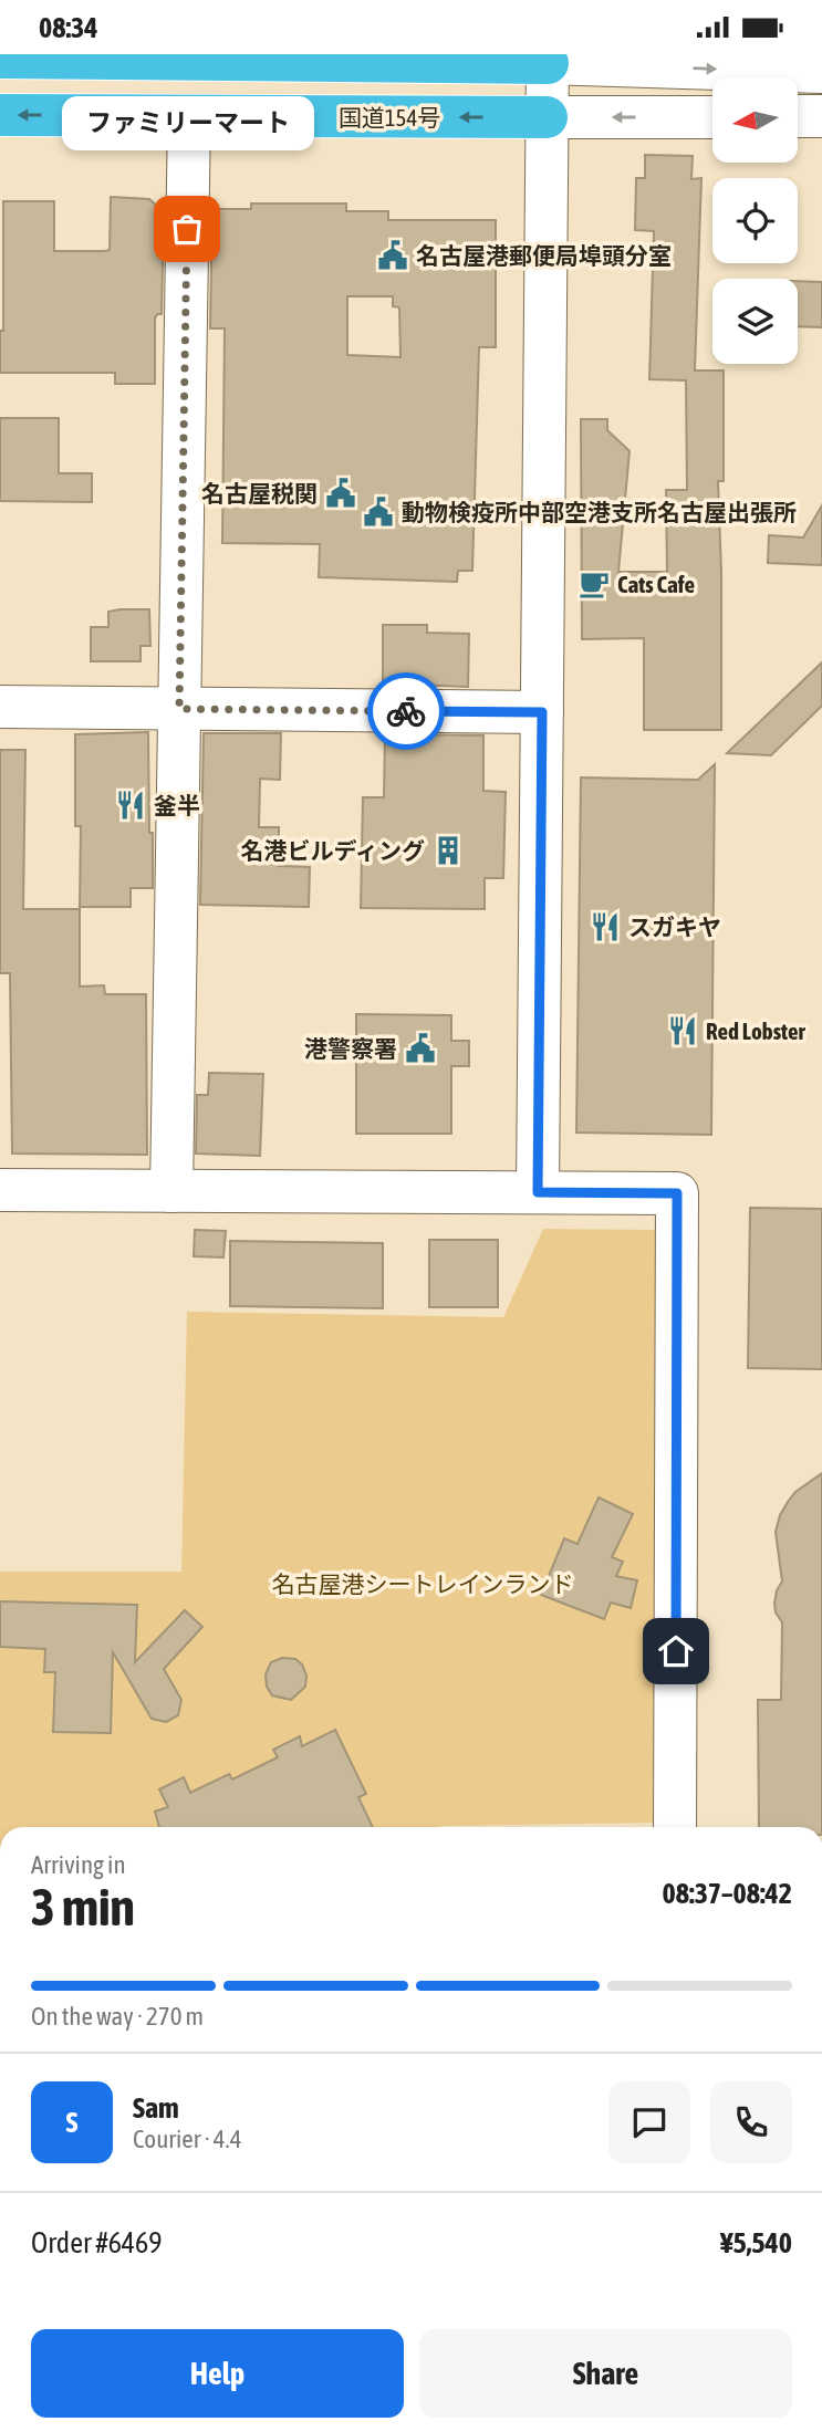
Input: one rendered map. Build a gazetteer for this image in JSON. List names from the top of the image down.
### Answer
{
  "streets": {
    "highway": ["国道154号"]
  },
  "parks": ["名古屋港シートレインランド"],
  "places": {
    "other": ["ファミリーマート"],
    "public building": [
      "名古屋港郵便局埠頭分室",
      "名古屋税関",
      "動物検疫所中部空港支所名古屋出張所",
      "港警察署"
    ],
    "cafe": ["Cats Cafe"],
    "restaurant": ["釜半", "スガキヤ", "Red Lobster"],
    "building": ["名港ビルディング"]
  },
  "north": "left",
  "page": {
    "status": "08:34",
    "bubble": "ファミリーマート",
    "heading": ["3 min", "Arriving in", "08:37–08:42"],
    "panel": [
      "Sam",
      "Courier · 4.4",
      "Order #6469",
      "¥5,540"
    ],
    "bar": "On the way · 270 m",
    "round": "S",
    "buttons": ["Help", "Share"]
  }
}
